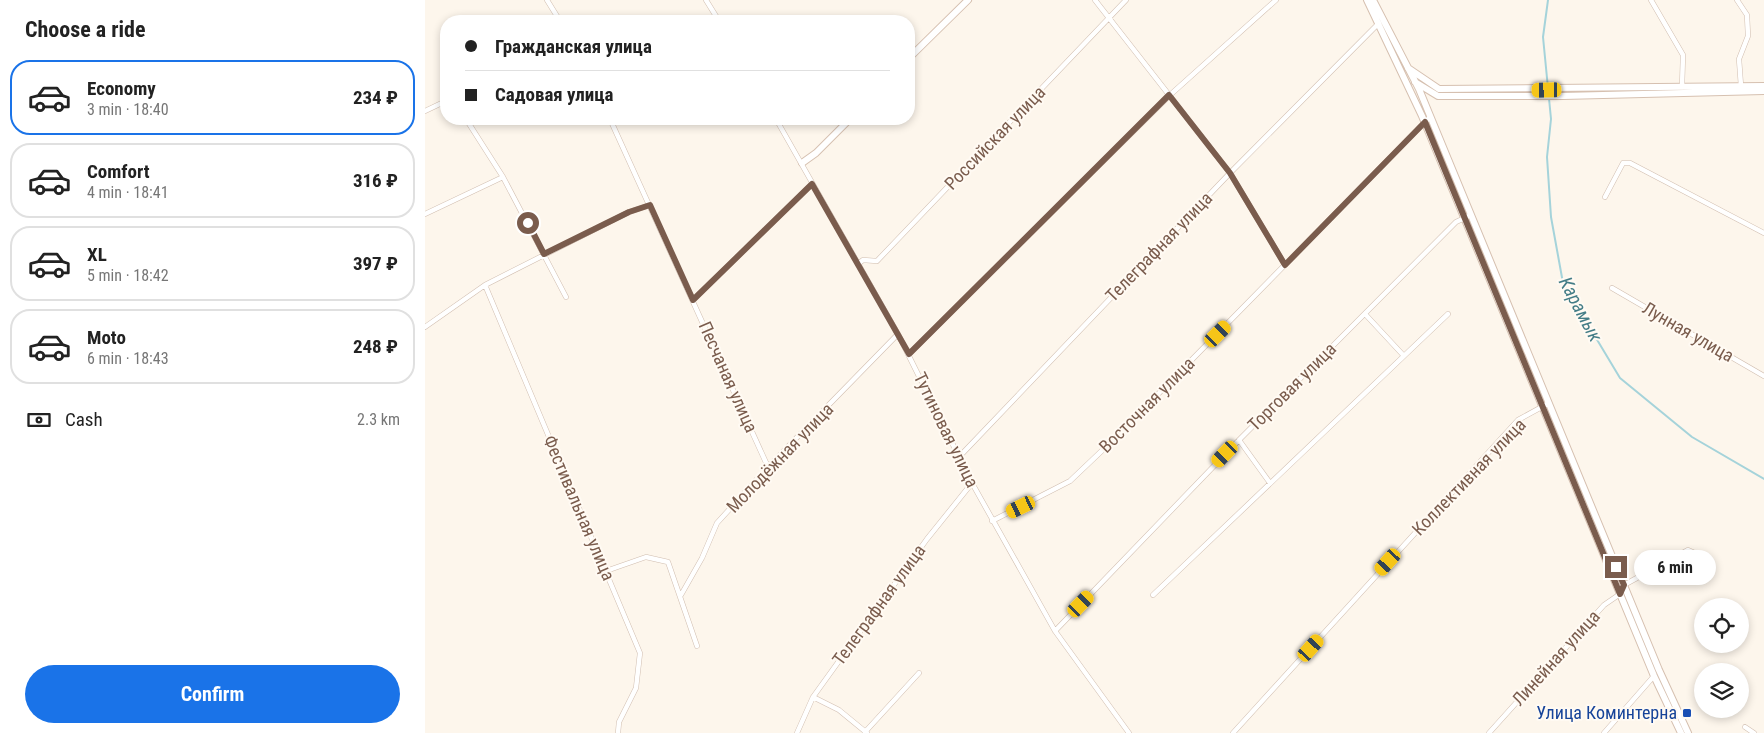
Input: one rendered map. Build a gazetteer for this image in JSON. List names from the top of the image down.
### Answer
{
  "streets": {
    "street": [
      "Российская улица",
      "Телеграфная улица",
      "Лунная улица",
      "Песчаная улица",
      "Торговая улица",
      "Восточная улица",
      "Тутиновая улица",
      "Молодёжная улица",
      "Коллективная улица",
      "Фестивальная улица",
      "Линейная улица"
    ]
  },
  "crossings": [
    ["Российская улица", "Тутиновая улица"],
    ["Телеграфная улица", "Тутиновая улица"],
    ["Песчаная улица", "Молодёжная улица"],
    ["Торговая улица", "Тутиновая улица"],
    ["Восточная улица", "Тутиновая улица"],
    ["Тутиновая улица", "Молодёжная улица"]
  ],
  "water": ["Карамык"],
  "places": {
    "transit": ["Улица Коминтерна"]
  },
  "page": {
    "heading": "Choose a ride",
    "banner": ["Гражданская улица", "Садовая улица"],
    "list": [
      {
        "name": "Economy",
        "note": "3 min · 18:40",
        "value": "234 ₽"
      },
      {
        "name": "Comfort",
        "note": "4 min · 18:41",
        "value": "316 ₽"
      },
      {
        "name": "XL",
        "note": "5 min · 18:42",
        "value": "397 ₽"
      },
      {
        "name": "Moto",
        "note": "6 min · 18:43",
        "value": "248 ₽"
      }
    ],
    "pay": ["Cash", "2.3 km"],
    "bubble": "6 min",
    "buttons": "Confirm"
  }
}
